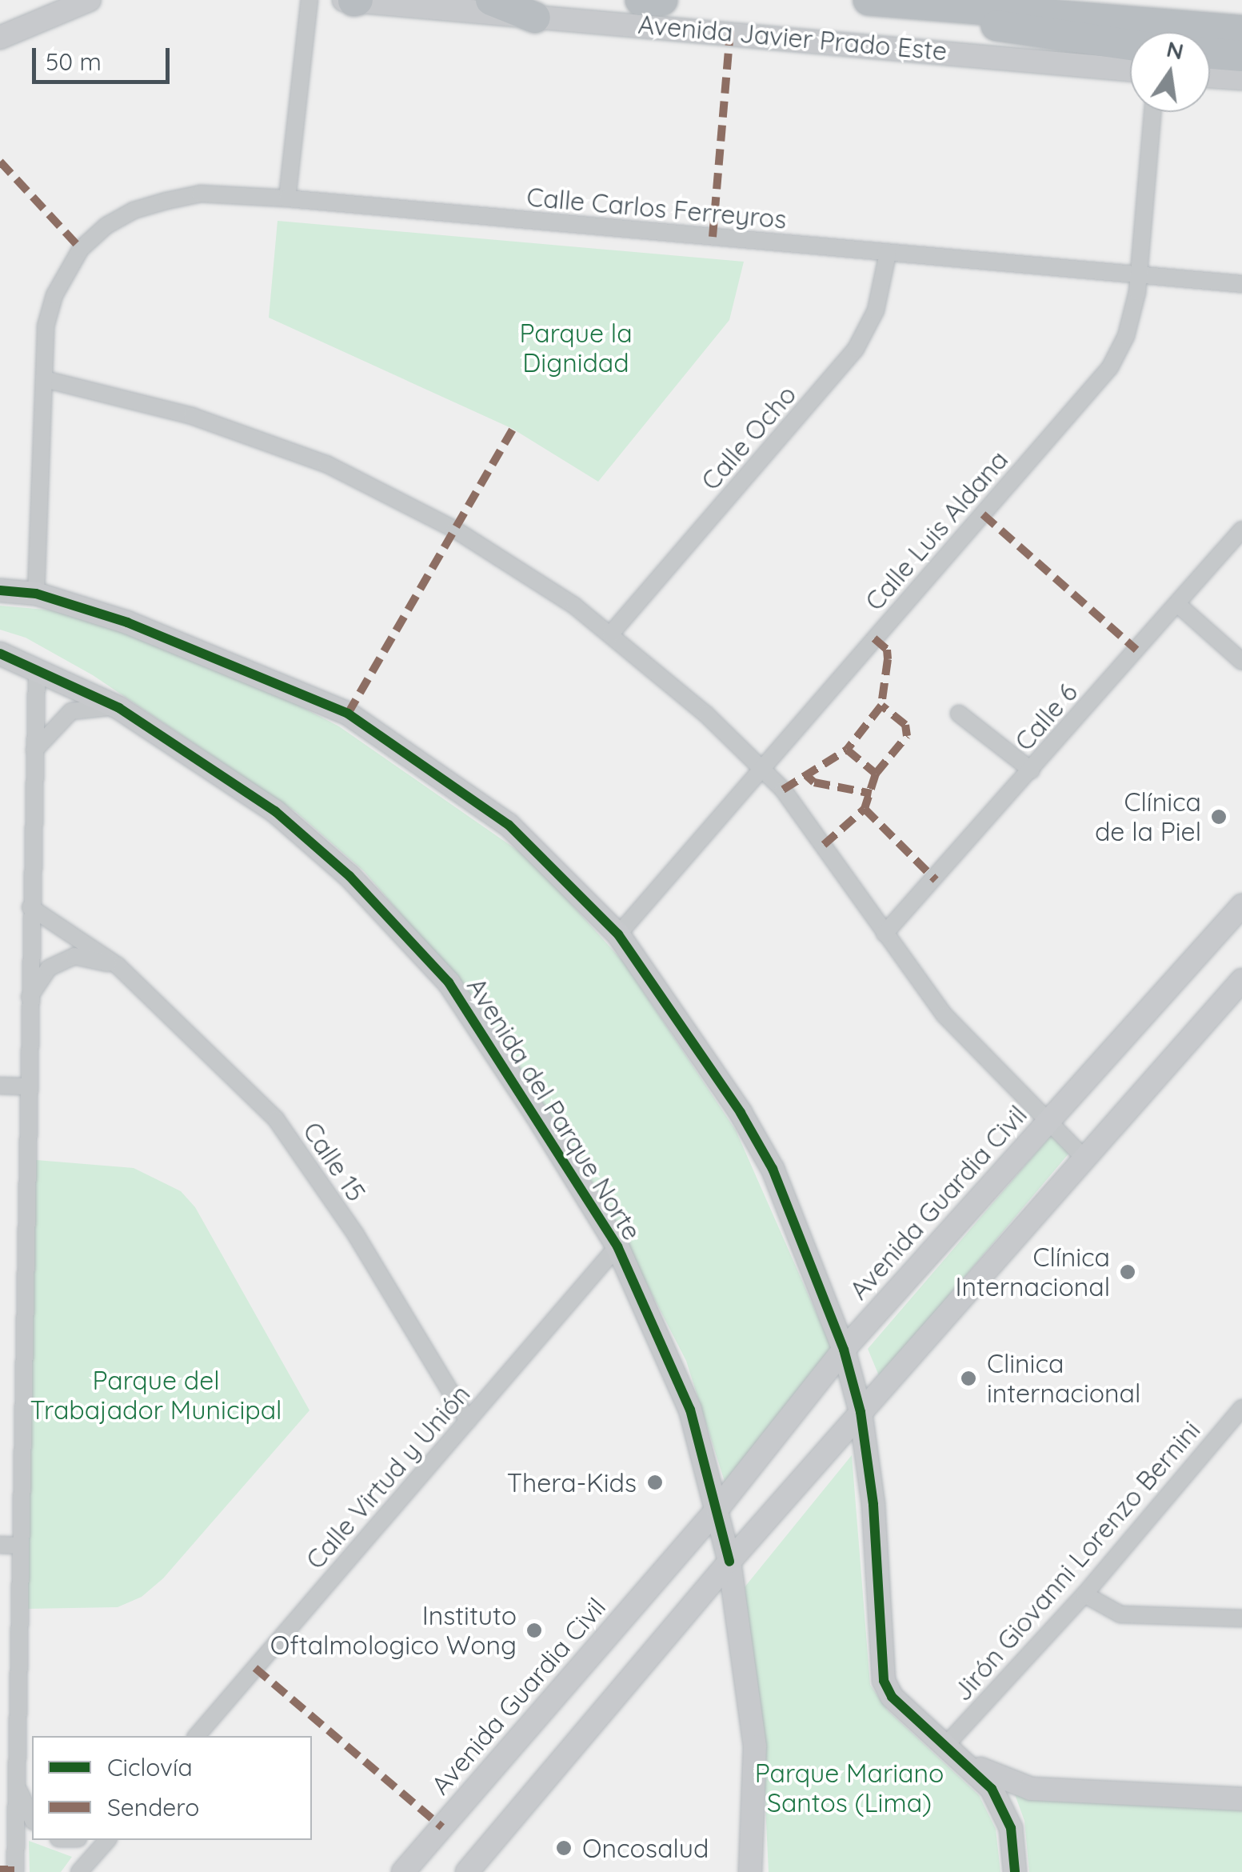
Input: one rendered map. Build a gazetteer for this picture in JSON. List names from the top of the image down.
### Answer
{
  "streets": {
    "highway": ["Avenida Javier Prado Este"],
    "main road": ["Avenida del Parque Norte", "Avenida Guardia Civil"],
    "street": [
      "Calle Carlos Ferreyros",
      "Calle Ocho",
      "Calle Luis Aldana",
      "Calle 6",
      "Calle 15",
      "Calle Virtud y Unión",
      "Jirón Giovanni Lorenzo Bernini"
    ]
  },
  "crossings": [
    ["Calle Carlos Ferreyros", "Calle Ocho"],
    ["Calle Carlos Ferreyros", "Calle Luis Aldana"],
    ["Avenida del Parque Norte", "Avenida Guardia Civil"],
    ["Avenida del Parque Norte", "Calle Virtud y Unión"],
    ["Calle 15", "Calle Virtud y Unión"]
  ],
  "parks": ["Parque la Dignidad", "Parque del Trabajador Municipal", "Parque Mariano Santos (Lima)"],
  "places": [
    "Clínica de la Piel",
    "Clínica Internacional",
    "Clinica internacional",
    "Thera-Kids",
    "Instituto Oftalmologico Wong",
    "Oncosalud"
  ],
  "legend": ["Ciclovía", "Sendero"],
  "scale_bar": "50 m",
  "north": "top"
}
